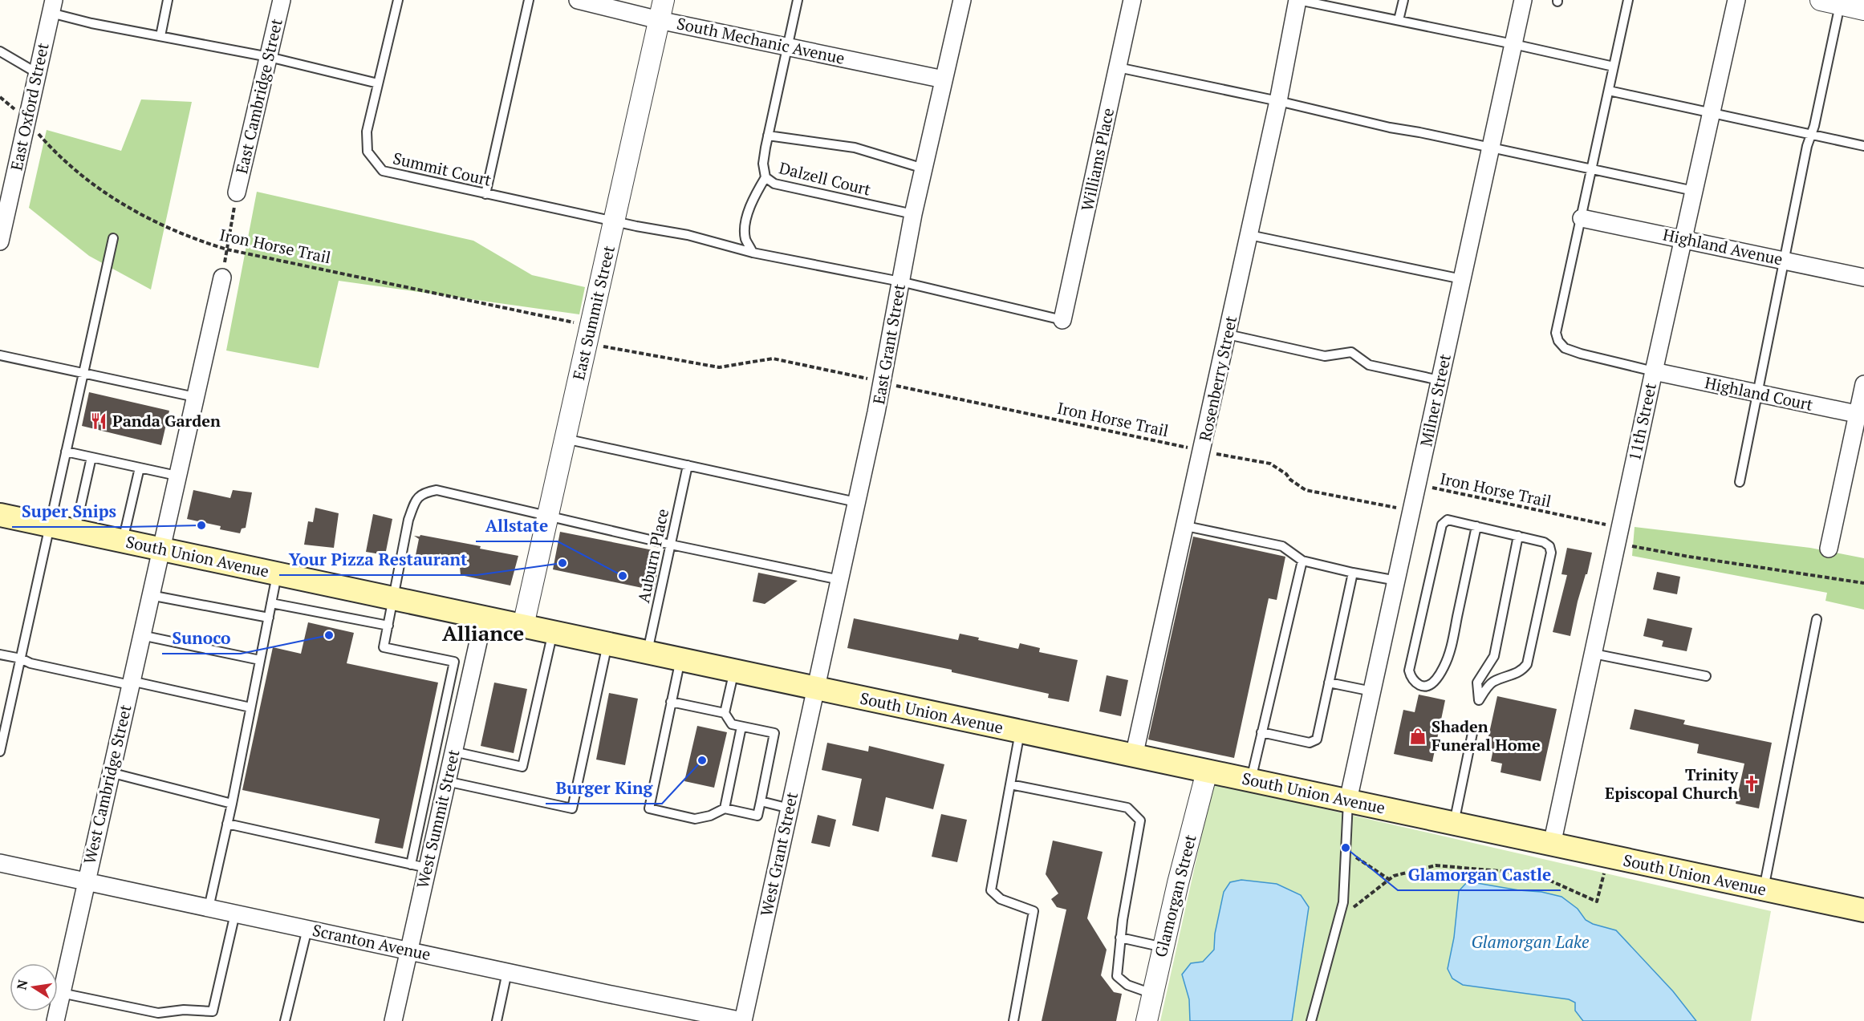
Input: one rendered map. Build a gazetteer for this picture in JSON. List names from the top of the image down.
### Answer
{
  "streets": {
    "main road": ["South Union Avenue"],
    "street": [
      "South Mechanic Avenue",
      "East Cambridge Street",
      "East Oxford Street",
      "Williams Place",
      "Highland Avenue",
      "East Summit Street",
      "East Grant Street",
      "Rosenberry Street",
      "Highland Court",
      "Milner Street",
      "11th Street",
      "West Cambridge Street",
      "West Summit Street",
      "West Grant Street",
      "Glamorgan Street",
      "Scranton Avenue"
    ],
    "lane": ["Summit Court", "Dalzell Court", "Auburn Place"],
    "path": ["Iron Horse Trail"]
  },
  "crossings": [
    ["South Mechanic Avenue", "Dalzell Court"],
    ["South Mechanic Avenue", "East Summit Street"],
    ["South Mechanic Avenue", "East Grant Street"],
    ["East Oxford Street", "Iron Horse Trail"],
    ["Williams Place", "Summit Court"],
    ["Summit Court", "East Summit Street"],
    ["Summit Court", "East Grant Street"],
    ["Dalzell Court", "East Grant Street"],
    ["Iron Horse Trail", "East Summit Street"],
    ["Iron Horse Trail", "East Grant Street"],
    ["Iron Horse Trail", "Rosenberry Street"],
    ["Iron Horse Trail", "Milner Street"],
    ["Iron Horse Trail", "11th Street"],
    ["Highland Avenue", "11th Street"],
    ["East Summit Street", "South Union Avenue"],
    ["East Grant Street", "South Union Avenue"],
    ["East Grant Street", "West Grant Street"],
    ["Rosenberry Street", "South Union Avenue"],
    ["Highland Court", "11th Street"],
    ["Milner Street", "South Union Avenue"],
    ["11th Street", "South Union Avenue"],
    ["Auburn Place", "South Union Avenue"],
    ["South Union Avenue", "West Cambridge Street"],
    ["South Union Avenue", "West Summit Street"],
    ["South Union Avenue", "West Grant Street"],
    ["South Union Avenue", "Glamorgan Street"],
    ["West Cambridge Street", "Scranton Avenue"],
    ["West Summit Street", "Scranton Avenue"],
    ["West Grant Street", "Scranton Avenue"]
  ],
  "districts": ["Alliance"],
  "water": ["Glamorgan Lake"],
  "places": {
    "restaurant": ["Panda Garden"],
    "other": [
      "Super Snips",
      "Your Pizza Restaurant",
      "Allstate",
      "Sunoco",
      "Burger King",
      "Glamorgan Castle"
    ],
    "shop": ["Shaden Funeral Home"],
    "church": ["Trinity Episcopal Church"]
  },
  "north": "left"
}
